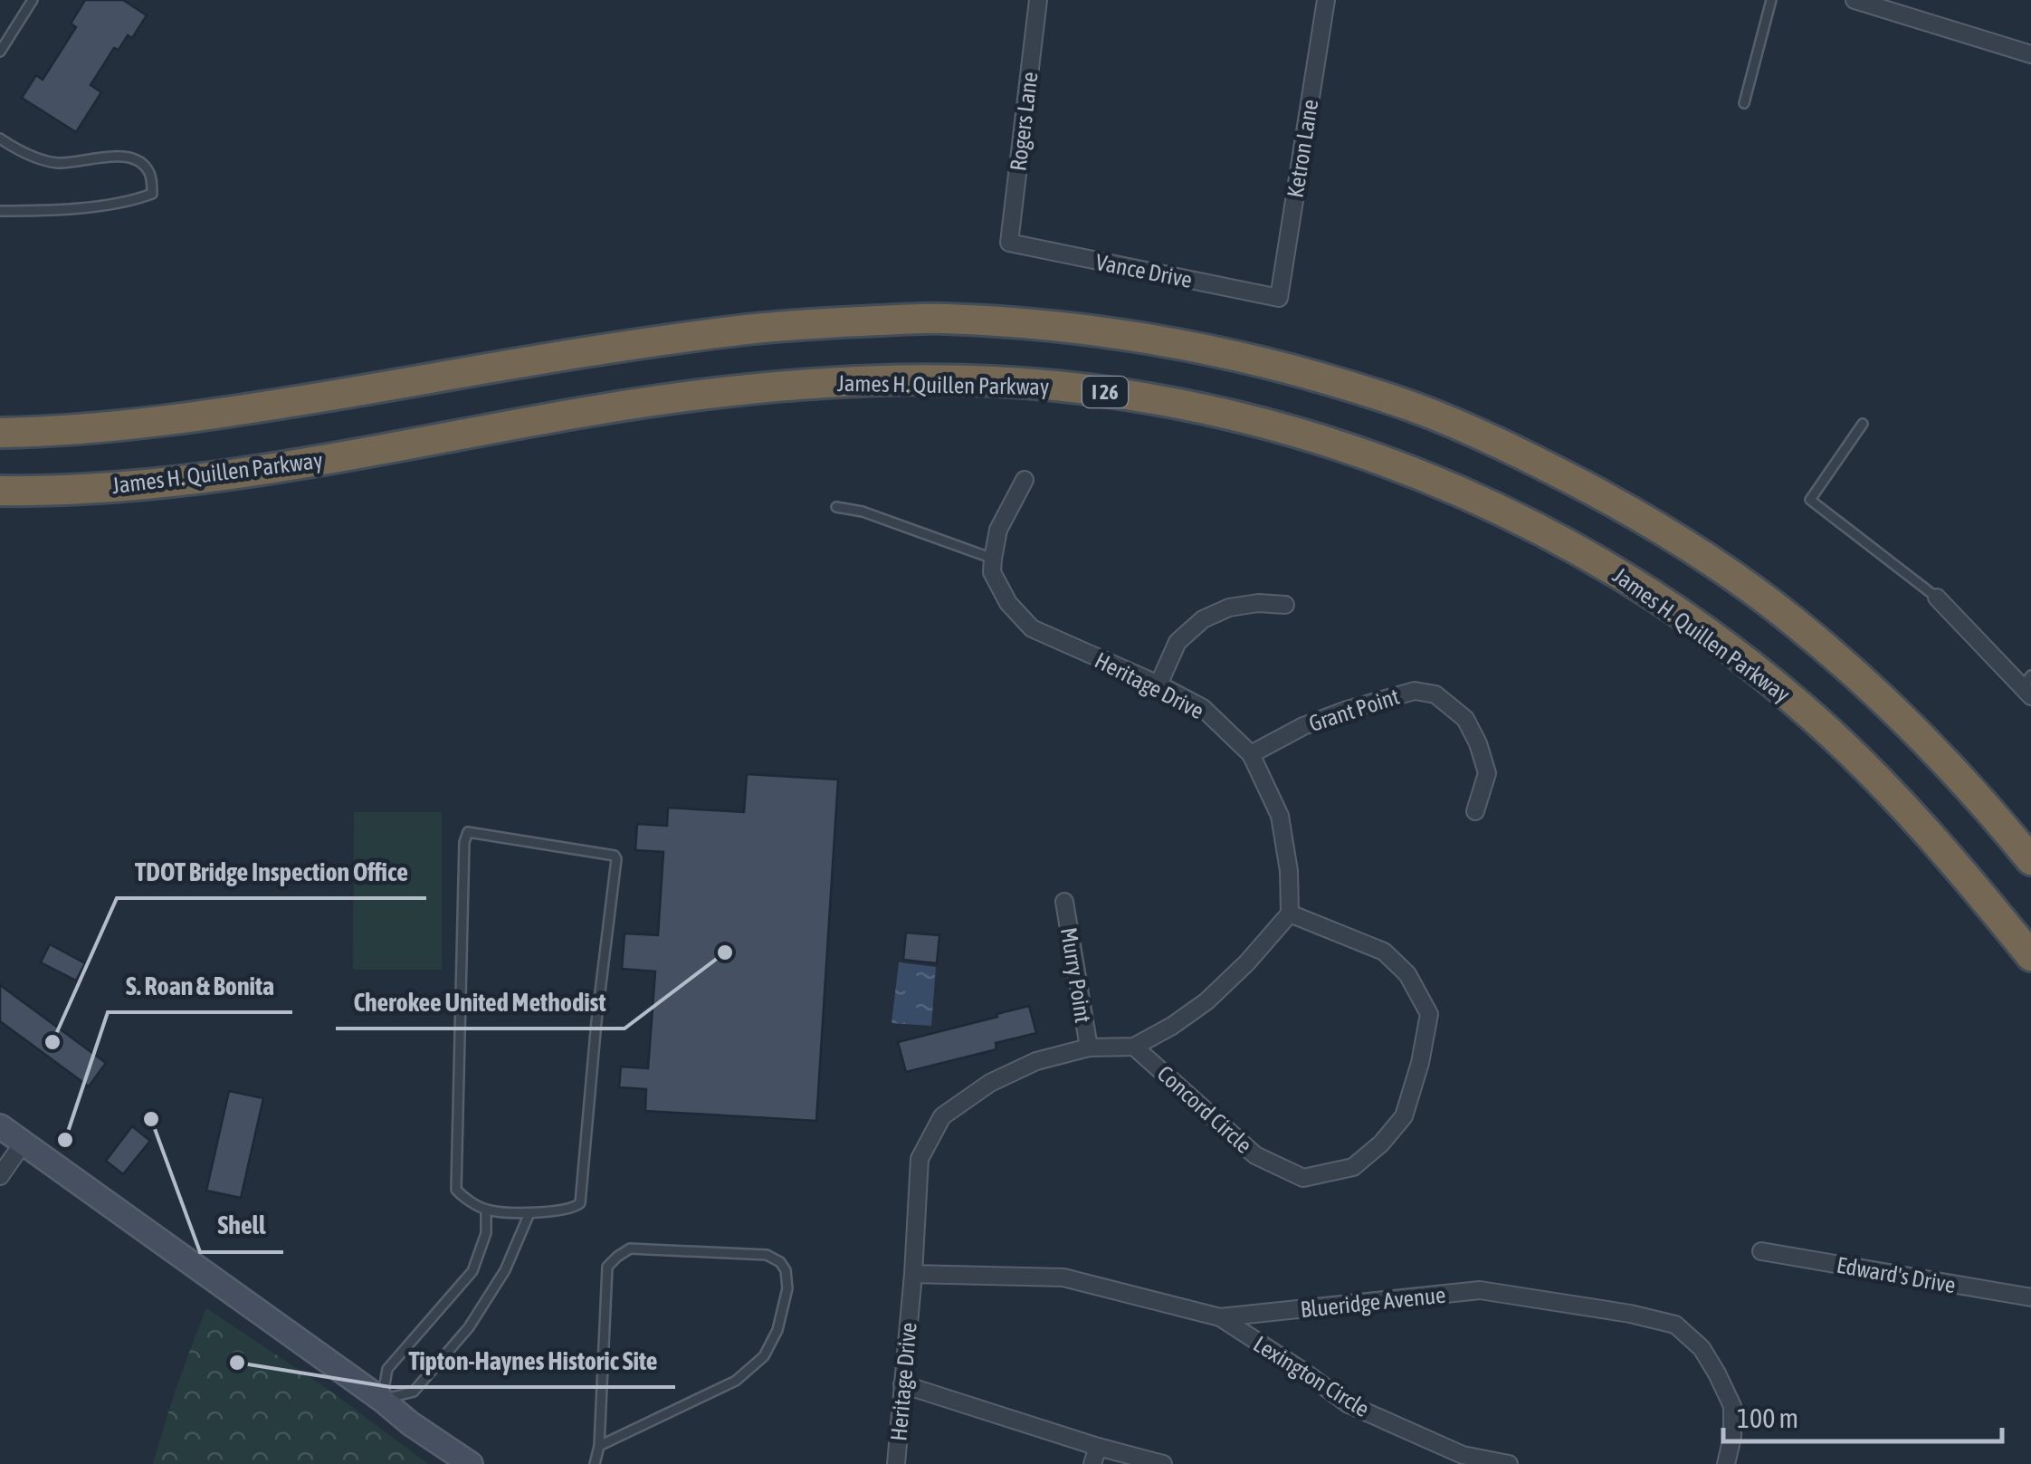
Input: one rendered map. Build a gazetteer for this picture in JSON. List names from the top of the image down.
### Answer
{
  "streets": {
    "highway": ["James H. Quillen Parkway", "I 26"],
    "street": [
      "Rogers Lane",
      "Ketron Lane",
      "Vance Drive",
      "Heritage Drive",
      "Grant Point",
      "Murry Point",
      "Concord Circle",
      "Edward's Drive",
      "Blueridge Avenue",
      "Lexington Circle"
    ]
  },
  "crossings": [
    ["Rogers Lane", "Vance Drive"],
    ["Ketron Lane", "Vance Drive"],
    ["Heritage Drive", "Grant Point"],
    ["Heritage Drive", "Murry Point"],
    ["Heritage Drive", "Concord Circle"],
    ["Heritage Drive", "Blueridge Avenue"],
    ["Blueridge Avenue", "Lexington Circle"]
  ],
  "places": [
    "Cherokee United Methodist",
    "TDOT Bridge Inspection Office",
    "Shell",
    "S. Roan & Bonita",
    "Tipton-Haynes Historic Site"
  ],
  "scale_bar": "100 m"
}
